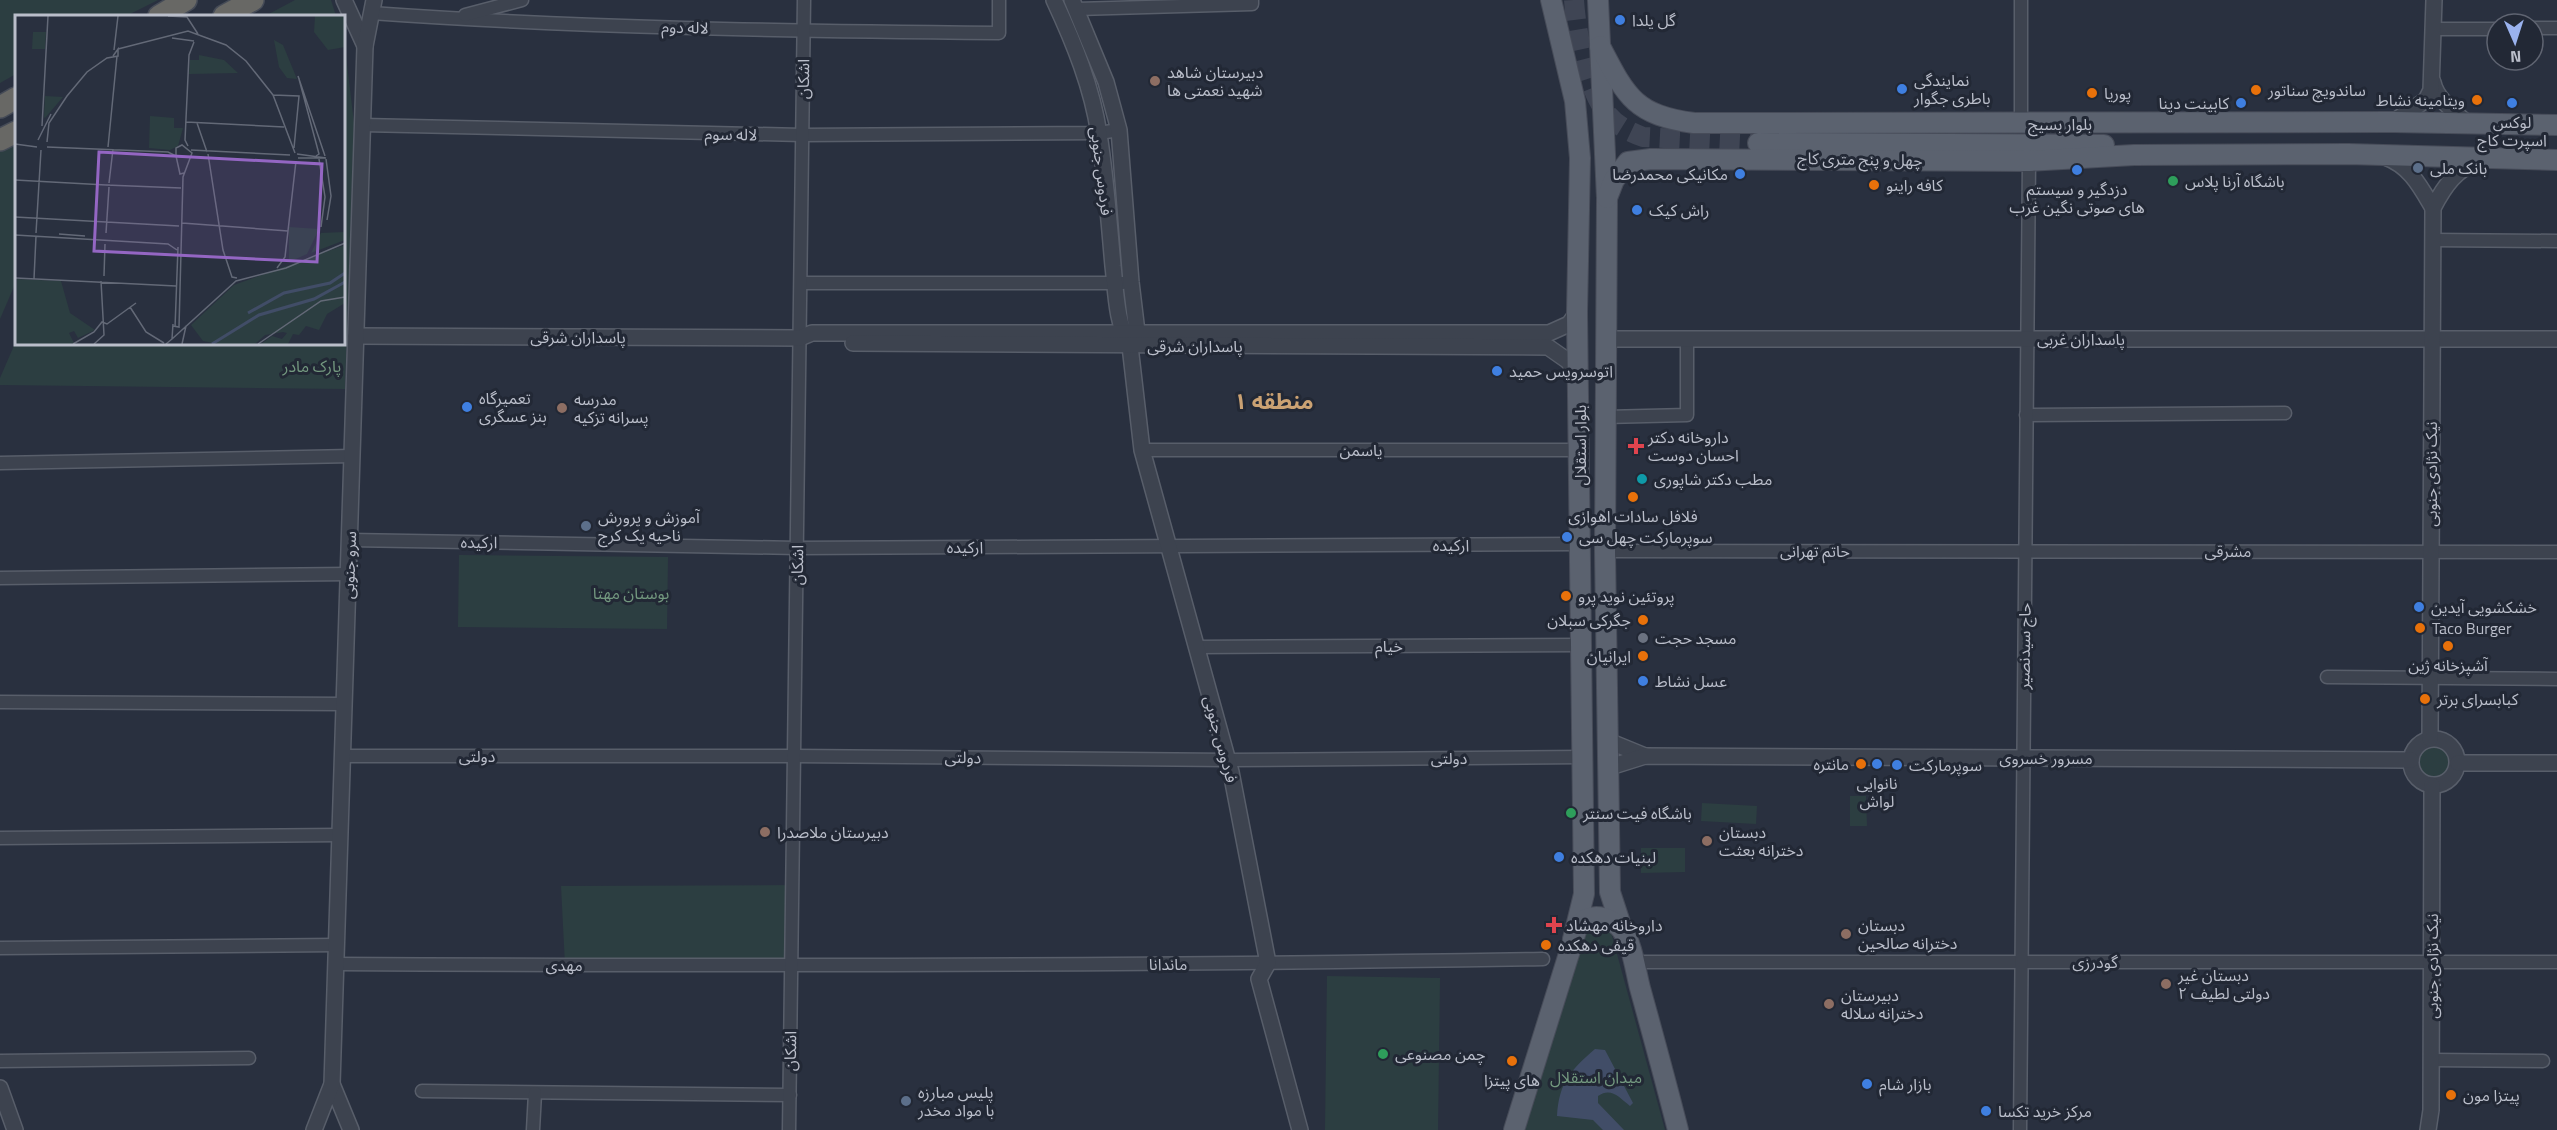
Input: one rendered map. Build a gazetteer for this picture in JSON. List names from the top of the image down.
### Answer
{
  "streets": {
    "main road": ["بلوار بسیج", "چهل و پنج متری کاج", "بلوار استقلال"],
    "street": [
      "لاله دوم",
      "اشکان",
      "لاله سوم",
      "فردوس جنوبی",
      "پاسداران شرقی",
      "پاسداران غربی",
      "یاسمن",
      "نیک نژادی جنوبی",
      "ارکیده",
      "حاتم تهرانی",
      "مشرقی",
      "سرو جنوبی",
      "خیام",
      "حاج سیدنصیر",
      "دولتی",
      "مسرور خسروی",
      "گودرزی",
      "ماندانا",
      "مهدی"
    ]
  },
  "crossings": [
    ["لاله دوم", "اشکان"],
    ["لاله دوم", "سرو جنوبی"],
    ["اشکان", "لاله سوم"],
    ["اشکان", "پاسداران شرقی"],
    ["اشکان", "ارکیده"],
    ["اشکان", "دولتی"],
    ["اشکان", "ماندانا"],
    ["اشکان", "مهدی"],
    ["بلوار بسیج", "بلوار استقلال"],
    ["لاله سوم", "فردوس جنوبی"],
    ["لاله سوم", "سرو جنوبی"],
    ["چهل و پنج متری کاج", "بلوار استقلال"],
    ["چهل و پنج متری کاج", "حاج سیدنصیر"],
    ["فردوس جنوبی", "پاسداران شرقی"],
    ["فردوس جنوبی", "یاسمن"],
    ["فردوس جنوبی", "ارکیده"],
    ["فردوس جنوبی", "خیام"],
    ["فردوس جنوبی", "دولتی"],
    ["فردوس جنوبی", "ماندانا"],
    ["پاسداران شرقی", "سرو جنوبی"],
    ["پاسداران غربی", "بلوار استقلال"],
    ["پاسداران غربی", "نیک نژادی جنوبی"],
    ["پاسداران غربی", "حاج سیدنصیر"],
    ["بلوار استقلال", "یاسمن"],
    ["بلوار استقلال", "ارکیده"],
    ["بلوار استقلال", "حاتم تهرانی"],
    ["بلوار استقلال", "خیام"],
    ["بلوار استقلال", "دولتی"],
    ["نیک نژادی جنوبی", "مشرقی"],
    ["نیک نژادی جنوبی", "مسرور خسروی"],
    ["نیک نژادی جنوبی", "گودرزی"],
    ["ارکیده", "سرو جنوبی"],
    ["حاتم تهرانی", "مشرقی"],
    ["حاتم تهرانی", "حاج سیدنصیر"],
    ["مشرقی", "حاج سیدنصیر"],
    ["سرو جنوبی", "دولتی"],
    ["سرو جنوبی", "مهدی"],
    ["حاج سیدنصیر", "مسرور خسروی"],
    ["حاج سیدنصیر", "گودرزی"],
    ["ماندانا", "مهدی"]
  ],
  "districts": ["منطقه ۱"],
  "parks": ["پارک مادر", "بوستان مهتا", "میدان استقلال"],
  "places": {
    "other": [
      "گل یلدا",
      "دبیرستان شاهد شهید نعمتی ها",
      "نمایندگی باطری جگوار",
      "ساندویچ سناتور",
      "پوریا",
      "ویتامینه نشاط",
      "کابینت دینا",
      "لوکس اسپرت کاج",
      "بانک ملی",
      "دزدگیر و سیستم های صوتی نگین غرب",
      "مکانیکی محمدرضا",
      "باشگاه آرنا پلاس",
      "کافه راینو",
      "راش کیک",
      "اتوسرویس حمید",
      "تعمیرگاه بنز عسگری",
      "مدرسه پسرانه تزکیه",
      "مطب دکتر شاپوری",
      "فلافل سادات اهوازی",
      "آموزش و پرورش ناحیه یک کرج",
      "سوپرمارکت چهل سی",
      "پروتئین نوید پرو",
      "خشکشویی آیدین",
      "جگرکی سبلان",
      "Taco Burger",
      "مسجد حجت",
      "آشپزخانه ژین",
      "ایرانیان",
      "عسل نشاط",
      "کبابسرای برتر",
      "مانتره",
      "نانوایی لواش",
      "سوپرمارکت",
      "باشگاه فیت سنتر",
      "دبیرستان ملاصدرا",
      "دبستان دخترانه بعثت",
      "لبنیات دهکده",
      "دبستان دخترانه صالحین",
      "قیفی دهکده",
      "دبستان غیر دولتی لطیف ۲",
      "دبیرستان دخترانه سلاله",
      "چمن مصنوعی",
      "های پیتزا",
      "بازار شام",
      "پیتزا مون",
      "پلیس مبارزه با مواد مخدر",
      "مرکز خرید تکسا"
    ],
    "health": ["داروخانه دکتر احسان دوست", "داروخانه مهشاد"]
  },
  "north": "bottom"
}
